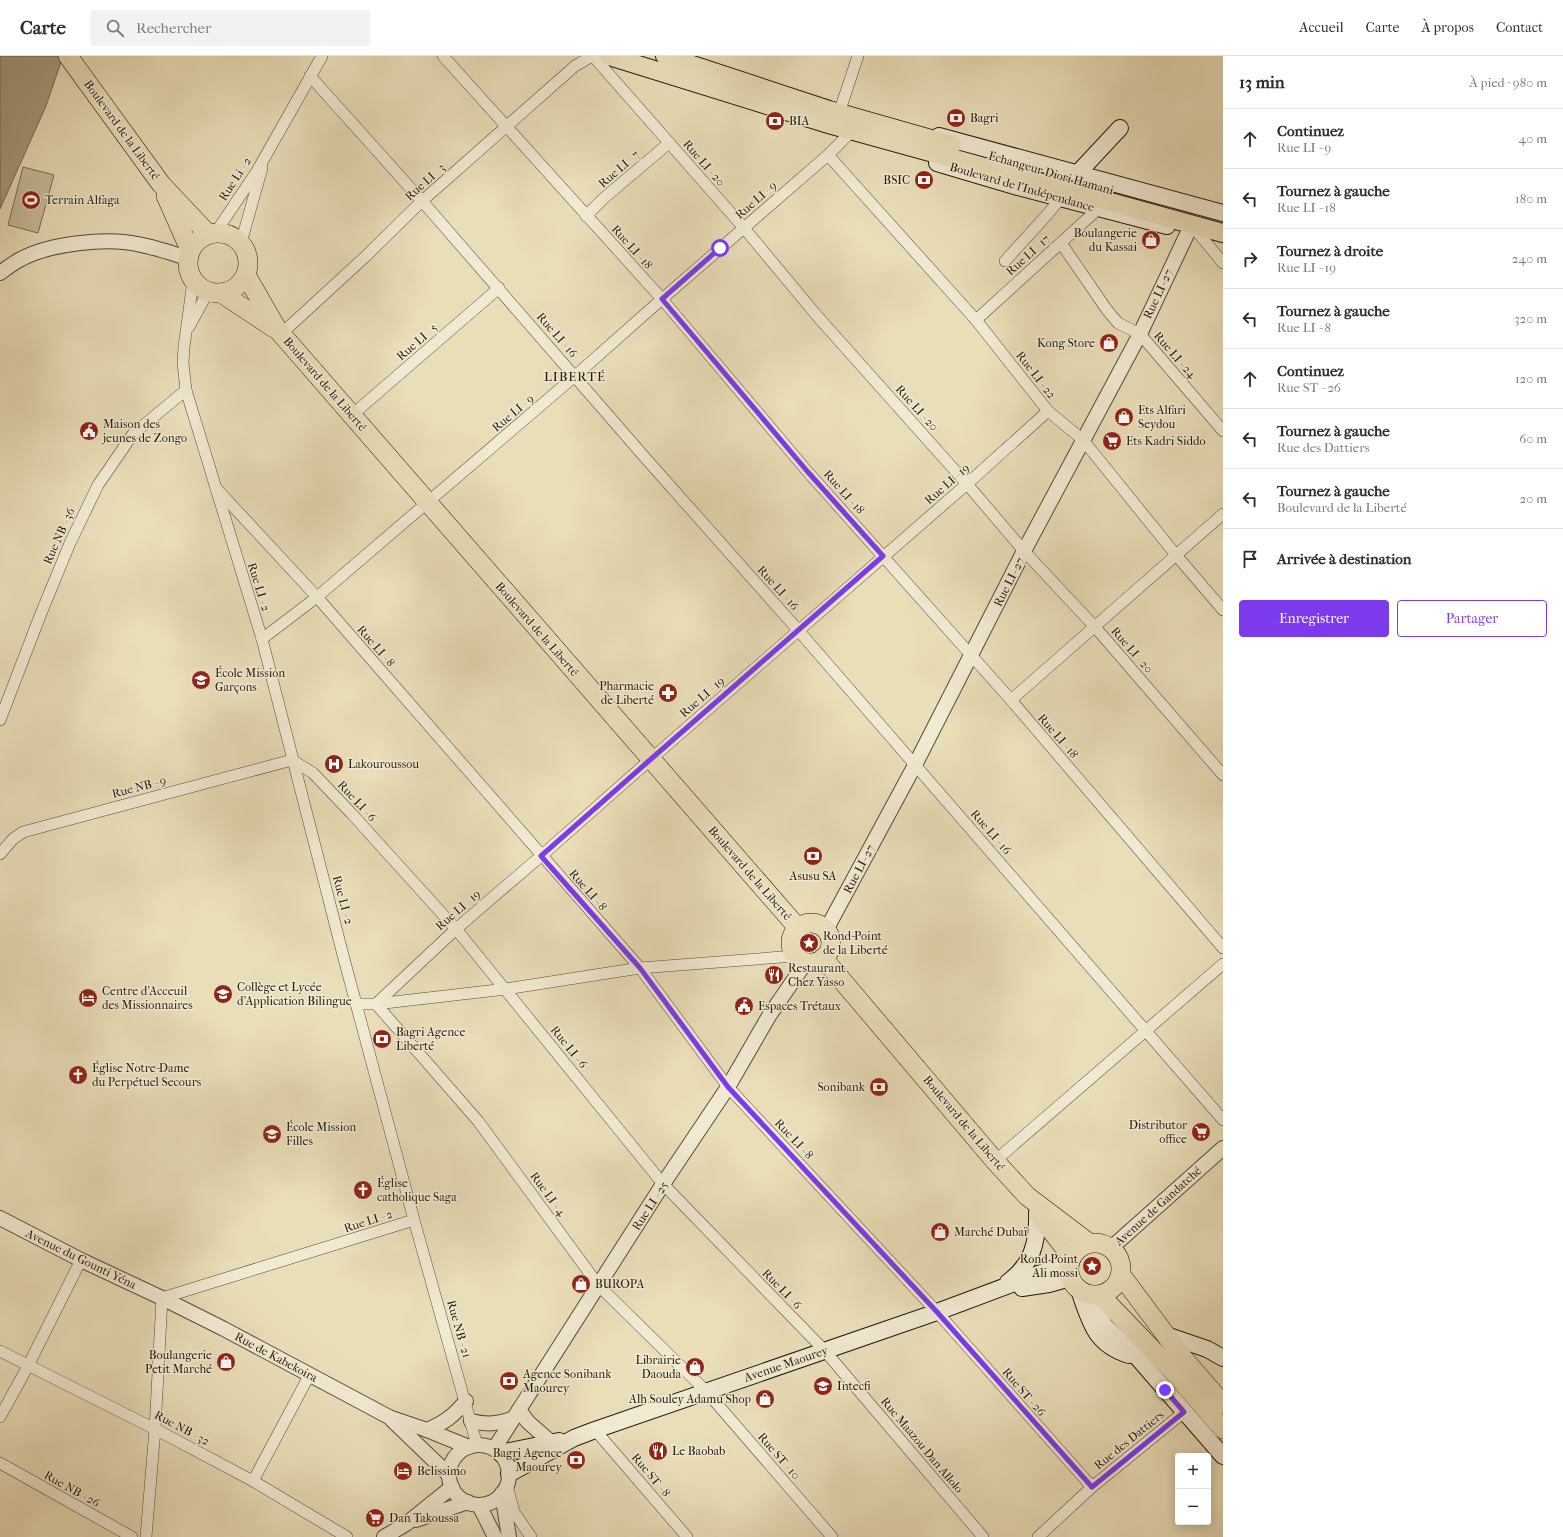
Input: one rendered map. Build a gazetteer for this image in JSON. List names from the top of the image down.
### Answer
{
  "streets": {
    "highway": ["Boulevard de la Liberté"],
    "main road": ["Echangeur Diori Hamani", "Boulevard de l'Indépendance", "Avenue Maourey"],
    "street": [
      "Rue LI - 20",
      "Rue LI - 7",
      "Rue Li - 2",
      "Rue LI - 3",
      "Rue LI - 9",
      "Rue LI - 18",
      "Rue LI - 17",
      "Rue LI- 27",
      "Rue LI - 16",
      "Rue LI - 5",
      "Rue LI - 24",
      "Rue LI - 22",
      "Rue LI - 19",
      "Rue NB - 36",
      "Rue LI - 2",
      "Rue LI - 8",
      "Rue NB - 9",
      "Rue LI - 6",
      "Rue LI - 4",
      "Rue LI - 25",
      "Avenue de Gandatché",
      "Avenue du Gounti Yéna",
      "Rue NB - 21",
      "Rue de Kabekoira",
      "Rue ST - 26",
      "Rue NB - 32",
      "Rue des Dattiers",
      "Rue Maazou Dan Allolo",
      "Rue ST - 10",
      "Rue ST - 8",
      "Rue NB - 26"
    ]
  },
  "crossings": [
    ["Boulevard de la Liberté", "Rue Li - 2"],
    ["Boulevard de la Liberté", "Rue LI - 3"],
    ["Boulevard de la Liberté", "Rue LI - 9"],
    ["Boulevard de la Liberté", "Rue LI- 27"],
    ["Boulevard de la Liberté", "Rue LI - 5"],
    ["Boulevard de la Liberté", "Rue LI - 19"],
    ["Boulevard de la Liberté", "Rue LI - 25"],
    ["Boulevard de la Liberté", "Avenue de Gandatché"],
    ["Boulevard de la Liberté", "Avenue Maourey"],
    ["Boulevard de la Liberté", "Rue des Dattiers"],
    ["Rue LI - 20", "Rue LI - 7"],
    ["Rue LI - 20", "Rue LI - 3"],
    ["Rue LI - 20", "Rue LI - 9"],
    ["Rue LI - 20", "Rue LI- 27"],
    ["Rue LI - 20", "Rue LI - 19"],
    ["Rue LI - 7", "Rue LI - 18"],
    ["Echangeur Diori Hamani", "Boulevard de l'Indépendance"],
    ["Rue LI - 3", "Rue LI - 18"],
    ["Rue LI - 3", "Rue LI - 16"],
    ["Boulevard de l'Indépendance", "Rue LI - 9"],
    ["Boulevard de l'Indépendance", "Rue LI - 17"],
    ["Boulevard de l'Indépendance", "Rue LI- 27"],
    ["Rue LI - 9", "Rue LI - 18"],
    ["Rue LI - 9", "Rue LI - 16"],
    ["Rue LI - 9", "Rue LI - 22"],
    ["Rue LI - 9", "Rue LI - 2"],
    ["Rue LI - 9", "Rue LI - 8"],
    ["Rue LI - 18", "Rue LI- 27"],
    ["Rue LI - 18", "Rue LI - 19"],
    ["Rue LI - 17", "Rue LI - 24"],
    ["Rue LI - 17", "Rue LI - 22"],
    ["Rue LI- 27", "Rue LI - 16"],
    ["Rue LI- 27", "Rue LI - 24"],
    ["Rue LI- 27", "Rue LI - 22"],
    ["Rue LI- 27", "Rue LI - 25"],
    ["Rue LI - 16", "Rue LI - 5"],
    ["Rue LI - 16", "Rue LI - 19"],
    ["Rue LI - 22", "Rue LI - 19"],
    ["Rue LI - 19", "Rue LI - 8"],
    ["Rue LI - 19", "Rue LI - 6"],
    ["Rue LI - 19", "Rue LI - 4"],
    ["Rue NB - 36", "Rue LI - 2"],
    ["Rue LI - 2", "Rue LI - 8"],
    ["Rue LI - 2", "Rue NB - 9"],
    ["Rue LI - 2", "Rue LI - 6"],
    ["Rue LI - 2", "Avenue du Gounti Yéna"],
    ["Rue LI - 2", "Rue NB - 21"],
    ["Rue LI - 2", "Rue de Kabekoira"],
    ["Rue LI - 8", "Rue LI - 25"],
    ["Rue LI - 8", "Avenue Maourey"],
    ["Rue LI - 8", "Rue ST - 26"],
    ["Rue NB - 9", "Rue LI - 6"],
    ["Rue LI - 6", "Rue LI - 25"],
    ["Rue LI - 6", "Avenue Maourey"],
    ["Rue LI - 6", "Rue Maazou Dan Allolo"],
    ["Rue LI - 4", "Rue LI - 25"],
    ["Rue LI - 4", "Avenue Maourey"],
    ["Rue LI - 4", "Rue ST - 10"],
    ["Rue LI - 25", "Rue NB - 21"],
    ["Rue LI - 25", "Rue de Kabekoira"],
    ["Rue LI - 25", "Avenue Maourey"],
    ["Avenue de Gandatché", "Avenue Maourey"],
    ["Avenue du Gounti Yéna", "Rue de Kabekoira"],
    ["Rue NB - 21", "Rue de Kabekoira"],
    ["Rue NB - 21", "Avenue Maourey"],
    ["Rue de Kabekoira", "Avenue Maourey"],
    ["Avenue Maourey", "Rue ST - 26"],
    ["Avenue Maourey", "Rue Maazou Dan Allolo"],
    ["Avenue Maourey", "Rue ST - 10"],
    ["Avenue Maourey", "Rue ST - 8"],
    ["Rue ST - 26", "Rue des Dattiers"]
  ],
  "districts": ["LIBERTÉ"],
  "places": {
    "bank": [
      "Bagri",
      "BIA",
      "BSIC",
      "Asusu SA",
      "Bagri Agence Liberté",
      "Sonibank",
      "Agence Sonibank Maourey",
      "Bagri Agence Maourey"
    ],
    "sports": ["Terrain Alfaga"],
    "shop": [
      "Boulangerie du Kassai",
      "Kong Store",
      "Ets Alfari Seydou",
      "Marché Dubaï",
      "BUROPA",
      "Boulangerie Petit Marché",
      "Librairie Daouda",
      "Alh Souley Adamu Shop"
    ],
    "public building": ["Maison des jeunes de Zongo", "Espaces Trétaux"],
    "supermarket": ["Ets Kadri Siddo", "Distributor office", "Dan Takoussa"],
    "school or university": [
      "École Mission Garçons",
      "Collège et Lycée d’Application Bilingue",
      "École Mission Filles",
      "Intecfi"
    ],
    "pharmacy": ["Pharmacie de Liberté"],
    "hospital": ["Lakouroussou"],
    "place": ["Rond-Point de la Liberté", "Rond Point Ali mossi"],
    "restaurant": ["Restaurant Chez Yasso", "Le Baobab"],
    "hotel": ["Centre d'Acceuil des Missionnaires", "Belissimo"],
    "church": ["Église Notre-Dame du Perpétuel Secours", "Église catholique Saga"]
  },
  "page": {
    "header": "Carte",
    "search": "Rechercher",
    "nav": [
      "Accueil",
      "Carte",
      "À propos",
      "Contact"
    ],
    "heading": ["13 min", "À pied · 980 m"],
    "list": [
      ["Continuez", "Rue LI - 9", "40 m"],
      ["Tournez à gauche", "Rue LI - 18", "180 m"],
      ["Tournez à droite", "Rue LI - 19", "240 m"],
      ["Tournez à gauche", "Rue LI - 8", "320 m"],
      ["Continuez", "Rue ST - 26", "120 m"],
      ["Tournez à gauche", "Rue des Dattiers", "60 m"],
      ["Tournez à gauche", "Boulevard de la Liberté", "20 m"],
      "Arrivée à destination"
    ],
    "buttons": ["Enregistrer", "Partager"],
    "map_buttons": ["+", "−"]
  }
}
